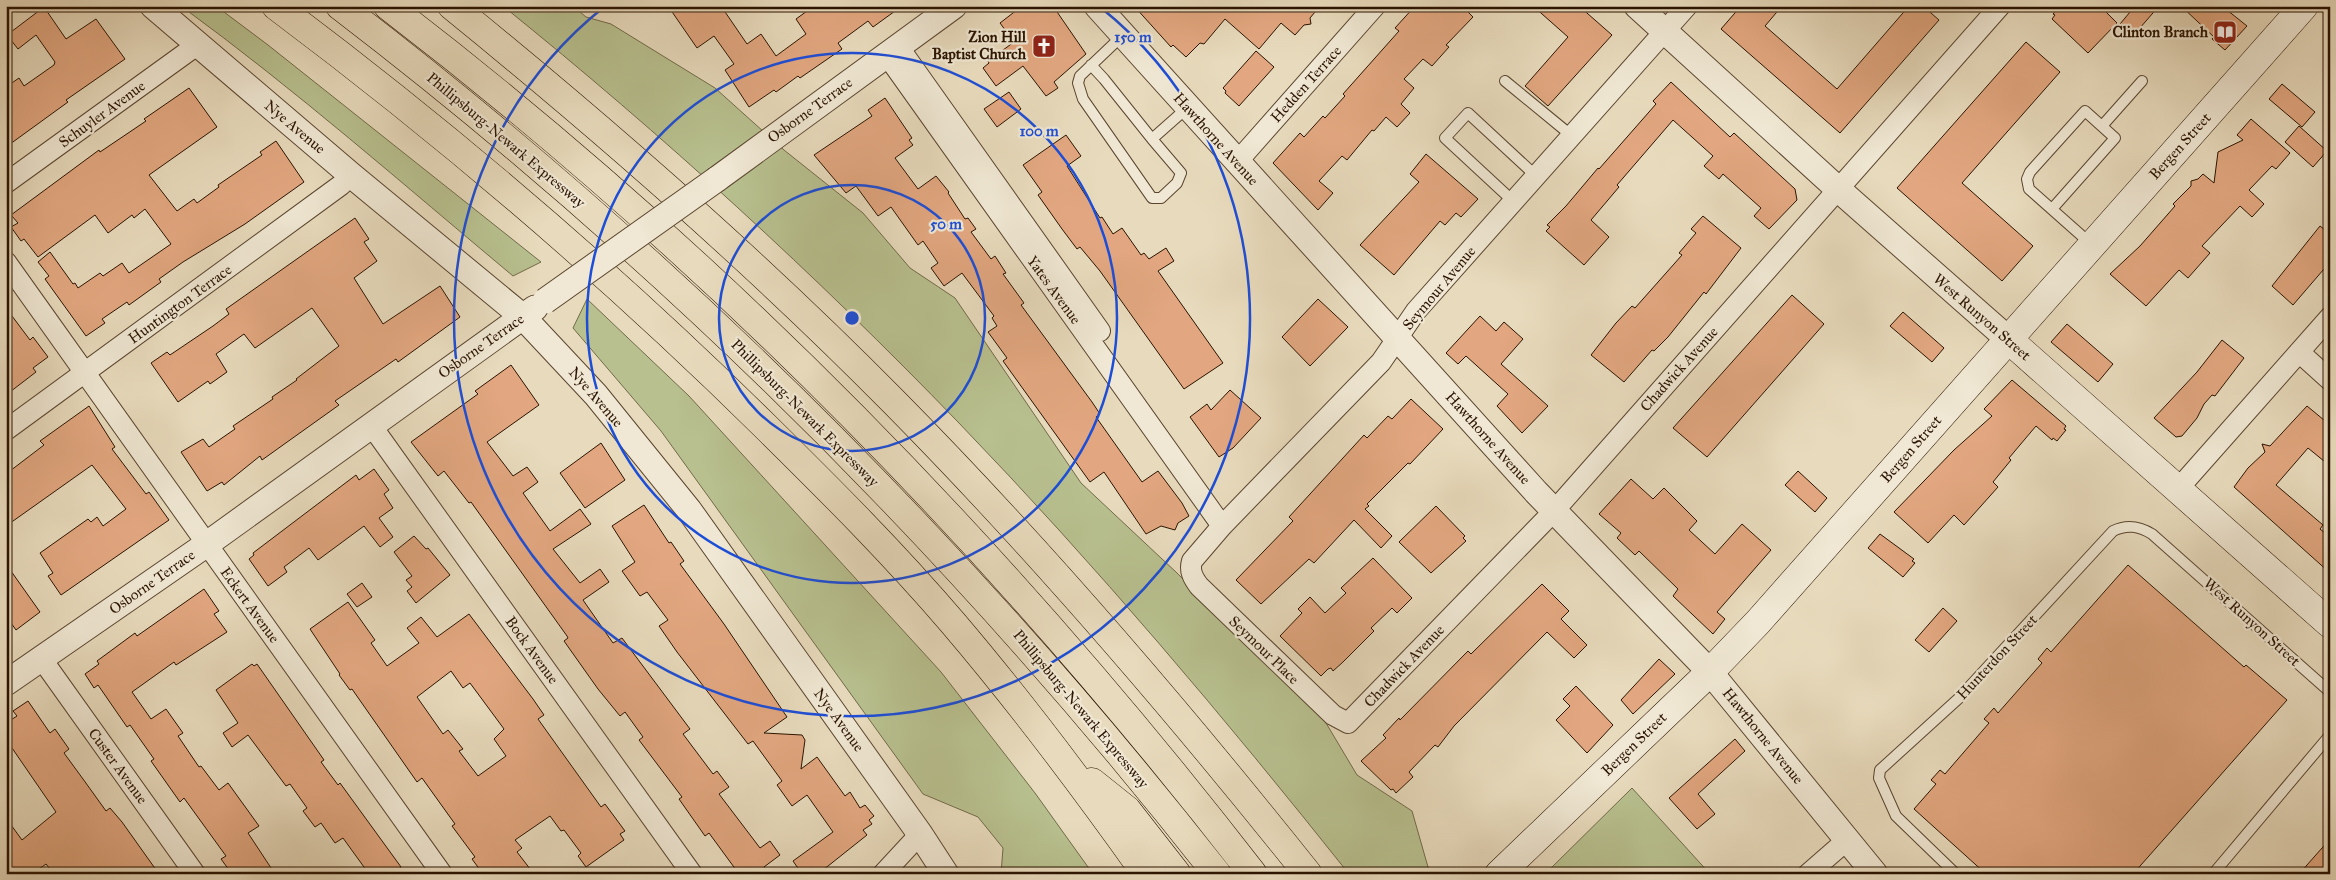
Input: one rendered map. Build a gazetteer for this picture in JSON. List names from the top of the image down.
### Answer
{
  "streets": {
    "highway": ["Phillipsburg-Newark Expressway"],
    "main road": ["Bergen Street", "West Runyon Street"],
    "street": [
      "Hedden Terrace",
      "Osborne Terrace",
      "Schuyler Avenue",
      "Nye Avenue",
      "Hawthorne Avenue",
      "Seymour Avenue",
      "Yates Avenue",
      "Huntington Terrace",
      "Chadwick Avenue",
      "Eckert Avenue",
      "Bock Avenue",
      "Seymour Place",
      "Custer Avenue"
    ],
    "lane": ["Hunterdon Street"]
  },
  "crossings": [
    ["Hedden Terrace", "Hawthorne Avenue"],
    ["Osborne Terrace", "Nye Avenue"],
    ["Osborne Terrace", "Yates Avenue"],
    ["Osborne Terrace", "Eckert Avenue"],
    ["Osborne Terrace", "Bock Avenue"],
    ["Osborne Terrace", "Custer Avenue"],
    ["Schuyler Avenue", "Nye Avenue"],
    ["Nye Avenue", "Huntington Terrace"],
    ["Hawthorne Avenue", "Bergen Street"],
    ["Hawthorne Avenue", "Seymour Avenue"],
    ["Hawthorne Avenue", "Chadwick Avenue"],
    ["Bergen Street", "West Runyon Street"],
    ["Seymour Avenue", "Yates Avenue"],
    ["Seymour Avenue", "West Runyon Street"],
    ["Seymour Avenue", "Seymour Place"],
    ["Huntington Terrace", "Eckert Avenue"],
    ["West Runyon Street", "Chadwick Avenue"],
    ["West Runyon Street", "Hunterdon Street"],
    ["Chadwick Avenue", "Seymour Place"]
  ],
  "places": {
    "library": ["Clinton Branch"],
    "church": ["Zion Hill Baptist Church"]
  },
  "rings": ["150 m", "100 m", "50 m"]
}
